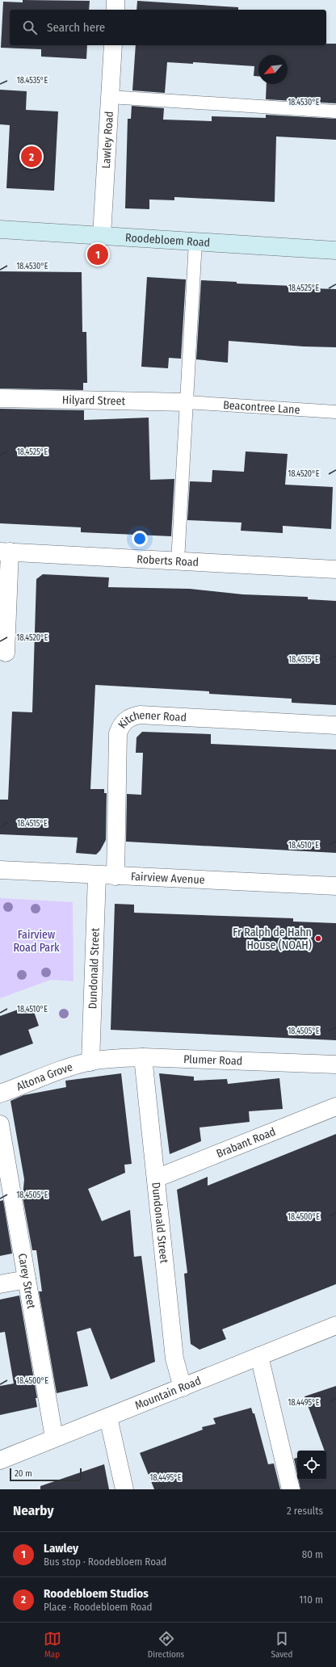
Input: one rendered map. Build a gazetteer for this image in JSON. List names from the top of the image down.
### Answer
{
  "streets": {
    "street": [
      "Lawley Road",
      "Roodebloem Road",
      "Hilyard Street",
      "Roberts Road",
      "Kitchener Road",
      "Fairview Avenue",
      "Dundonald Street",
      "Plumer Road",
      "Altona Grove",
      "Brabant Road",
      "Carey Street",
      "Mountain Road"
    ],
    "lane": ["Beacontree Lane"]
  },
  "crossings": [
    ["Lawley Road", "Roodebloem Road"],
    ["Hilyard Street", "Beacontree Lane"],
    ["Kitchener Road", "Fairview Avenue"],
    ["Fairview Avenue", "Dundonald Street"],
    ["Dundonald Street", "Plumer Road"],
    ["Dundonald Street", "Altona Grove"],
    ["Dundonald Street", "Brabant Road"],
    ["Dundonald Street", "Mountain Road"],
    ["Plumer Road", "Altona Grove"],
    ["Carey Street", "Mountain Road"]
  ],
  "parks": ["Fairview Road Park"],
  "places": ["Fr Ralph de Hahn House (NOAH)"],
  "scale_bar": "20 m",
  "north": "bottom left",
  "page": {
    "search": "Search here",
    "pins": ["2", "1"],
    "scale": "20 m",
    "heading": ["Nearby", "2 results"],
    "list": [
      {
        "mark": "1",
        "name": "Lawley",
        "note": "Bus stop · Roodebloem Road",
        "value": "80 m"
      },
      {
        "mark": "2",
        "name": "Roodebloem Studios",
        "note": "Place · Roodebloem Road",
        "value": "110 m"
      }
    ],
    "nav": ["Map", "Directions", "Saved"]
  },
  "coordinates": [
    "18.4535°E",
    "18.4530°E",
    "18.4525°E",
    "18.4520°E",
    "18.4515°E",
    "18.4510°E",
    "18.4505°E",
    "18.4500°E",
    "18.4495°E"
  ]
}
